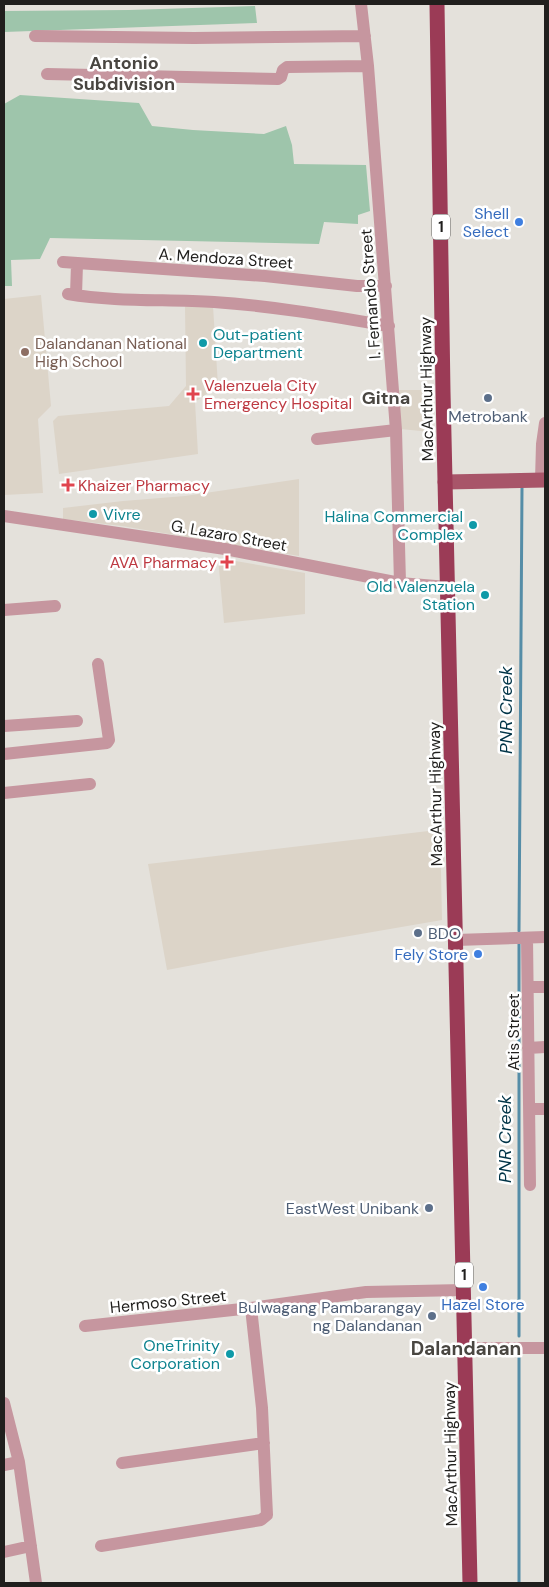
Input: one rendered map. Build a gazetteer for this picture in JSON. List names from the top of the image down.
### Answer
{
  "streets": {
    "highway": ["1", "MacArthur Highway"],
    "street": [
      "A. Mendoza Street",
      "I. Fernando Street",
      "G. Lazaro Street",
      "Atis Street",
      "Hermoso Street"
    ]
  },
  "crossings": [
    ["A. Mendoza Street", "I. Fernando Street"],
    ["I. Fernando Street", "G. Lazaro Street"],
    ["MacArthur Highway", "G. Lazaro Street"],
    ["MacArthur Highway", "Hermoso Street"]
  ],
  "districts": ["Antonio Subdivision", "Gitna", "Dalandanan"],
  "water": ["PNR Creek"],
  "places": {
    "other": [
      "Shell Select",
      "Out-patient Department",
      "Dalandanan National High School",
      "Metrobank",
      "Vivre",
      "Halina Commercial Complex",
      "Old Valenzuela Station",
      "BDO",
      "Fely Store",
      "EastWest Unibank",
      "Hazel Store",
      "Bulwagang Pambarangay ng Dalandanan",
      "OneTrinity Corporation"
    ],
    "health": ["Valenzuela City Emergency Hospital", "Khaizer Pharmacy", "AVA Pharmacy"]
  }
}
